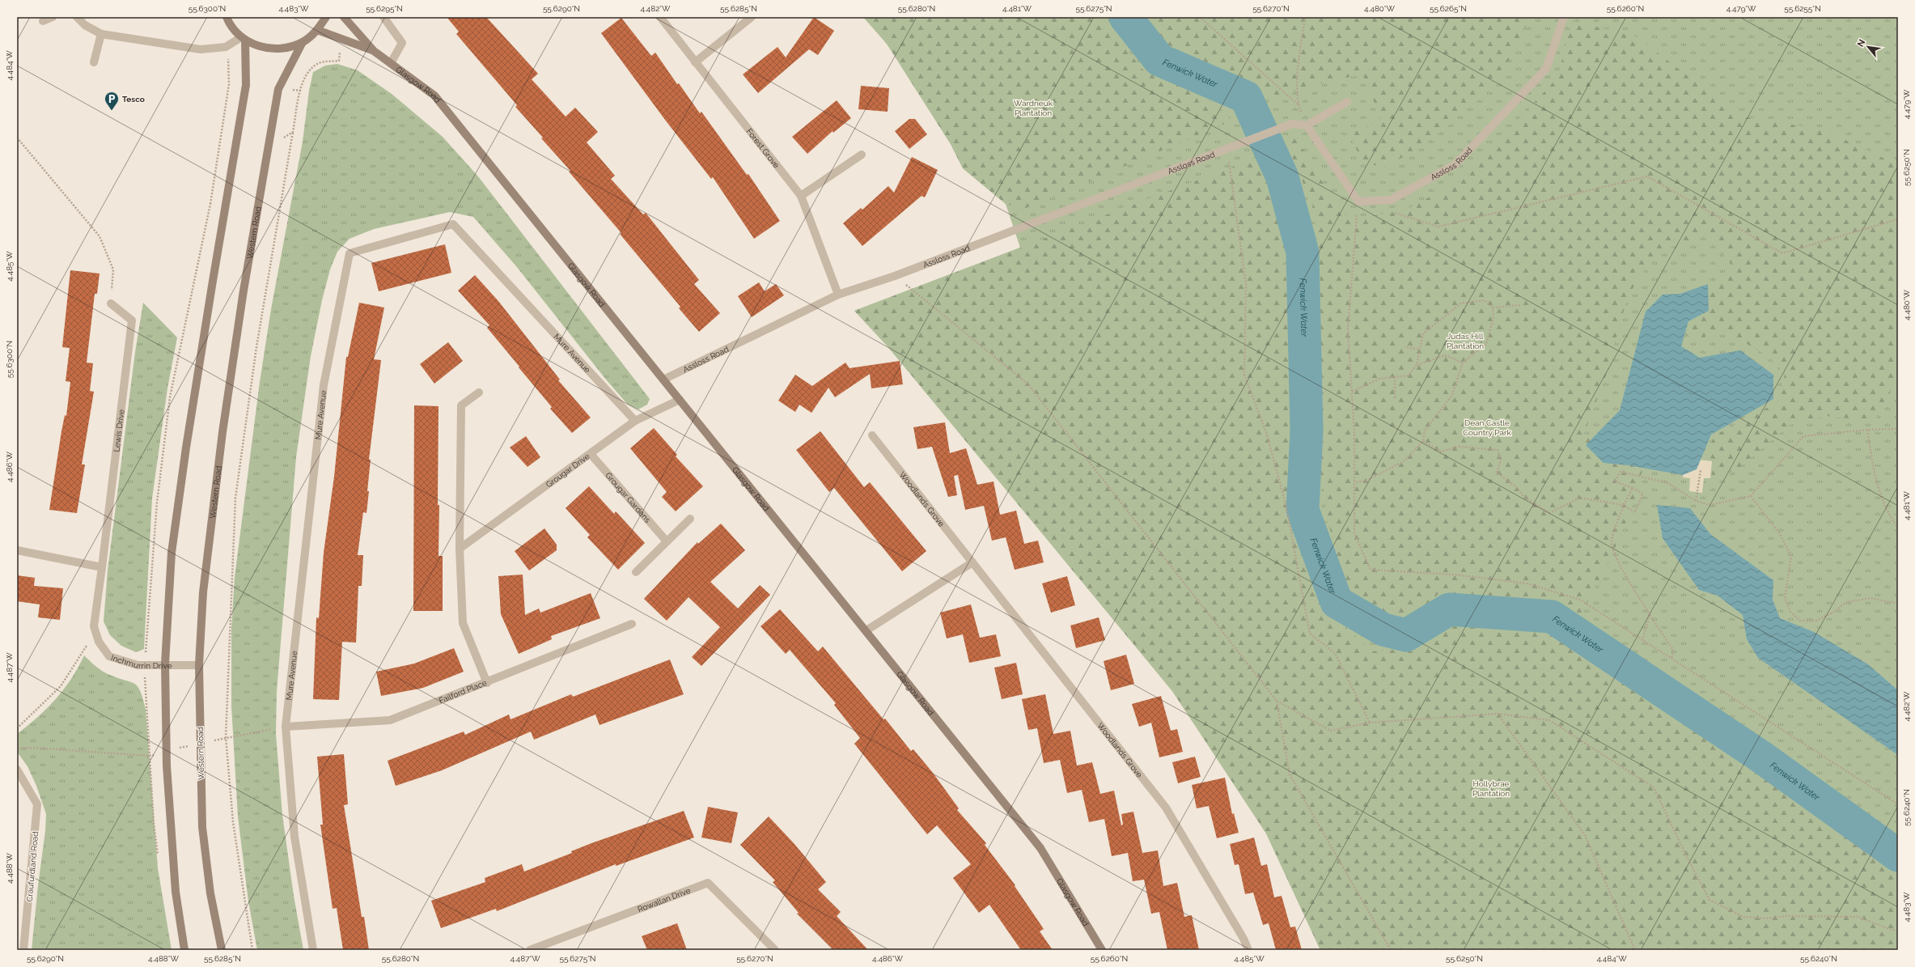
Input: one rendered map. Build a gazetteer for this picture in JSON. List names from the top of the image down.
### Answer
{
  "streets": {
    "main road": ["Glasgow Road", "Western Road"],
    "street": [
      "Forest Grove",
      "Assloss Road",
      "Mure Avenue",
      "Lewis Drive",
      "Grougar Drive",
      "Grougar Gardens",
      "Woodlands Grove",
      "Inchmurrin Drive",
      "Failford Place",
      "Craufurdland Road",
      "Rowallan Drive"
    ]
  },
  "crossings": [
    ["Glasgow Road", "Assloss Road"],
    ["Glasgow Road", "Grougar Drive"],
    ["Forest Grove", "Assloss Road"],
    ["Western Road", "Inchmurrin Drive"],
    ["Mure Avenue", "Grougar Drive"],
    ["Mure Avenue", "Failford Place"],
    ["Lewis Drive", "Inchmurrin Drive"],
    ["Grougar Drive", "Grougar Gardens"]
  ],
  "water": ["Fenwick Water"],
  "parks": [
    "Wardneuk Plantation",
    "Judas Hill Plantation",
    "Dean Castle Country Park",
    "Hollybrae Plantation"
  ],
  "places": {
    "parking": ["Tesco"]
  },
  "north": "top left",
  "coordinates": [
    "55.6300°N",
    "4.483°W",
    "55.6295°N",
    "55.6290°N",
    "4.482°W",
    "55.6285°N",
    "55.6280°N",
    "4.481°W",
    "55.6275°N",
    "55.6270°N",
    "4.480°W",
    "55.6265°N",
    "55.6260°N",
    "4.479°W",
    "55.6255°N",
    "4.484°W",
    "55.6250°N",
    "4.485°W",
    "4.486°W",
    "4.487°W",
    "55.6240°N",
    "4.488°W"
  ]
}
